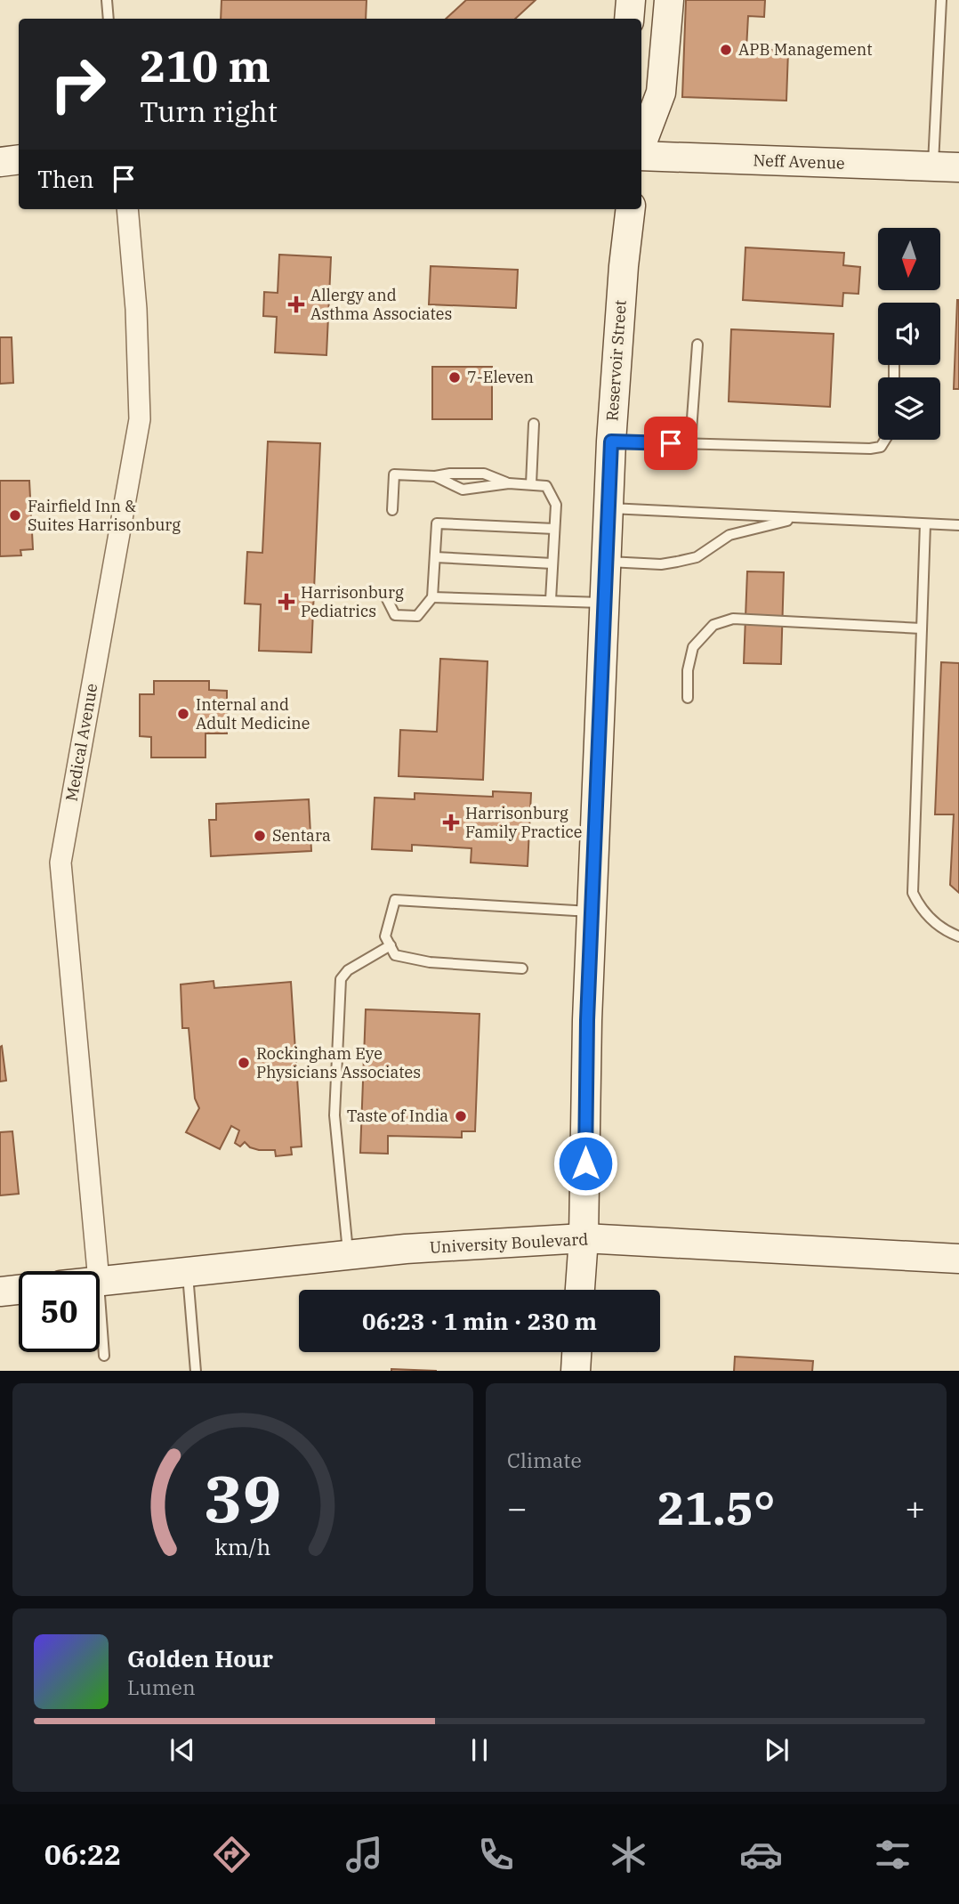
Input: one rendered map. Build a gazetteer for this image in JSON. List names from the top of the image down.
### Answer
{
  "streets": {
    "main road": ["Neff Avenue", "Reservoir Street", "University Boulevard"],
    "street": ["Medical Avenue"]
  },
  "crossings": [
    ["Reservoir Street", "University Boulevard"]
  ],
  "places": {
    "other": [
      "APB Management",
      "7-Eleven",
      "Fairfield Inn & Suites Harrisonburg",
      "Internal and Adult Medicine",
      "Sentara",
      "Rockingham Eye Physicians Associates",
      "Taste of India"
    ],
    "health": ["Allergy and Asthma Associates", "Harrisonburg Pediatrics", "Harrisonburg Family Practice"]
  },
  "north": "bottom",
  "page": {
    "turn": ["210 m", "Turn right"],
    "then": "Then",
    "limit": "50",
    "trip": "06:23 · 1 min · 230 m",
    "tile": "Climate",
    "heat": ["−", "21.5°", "+"],
    "song": ["Golden Hour", "Lumen"],
    "tabs": "06:22",
    "gauge": ["39", "km/h"]
  }
}
